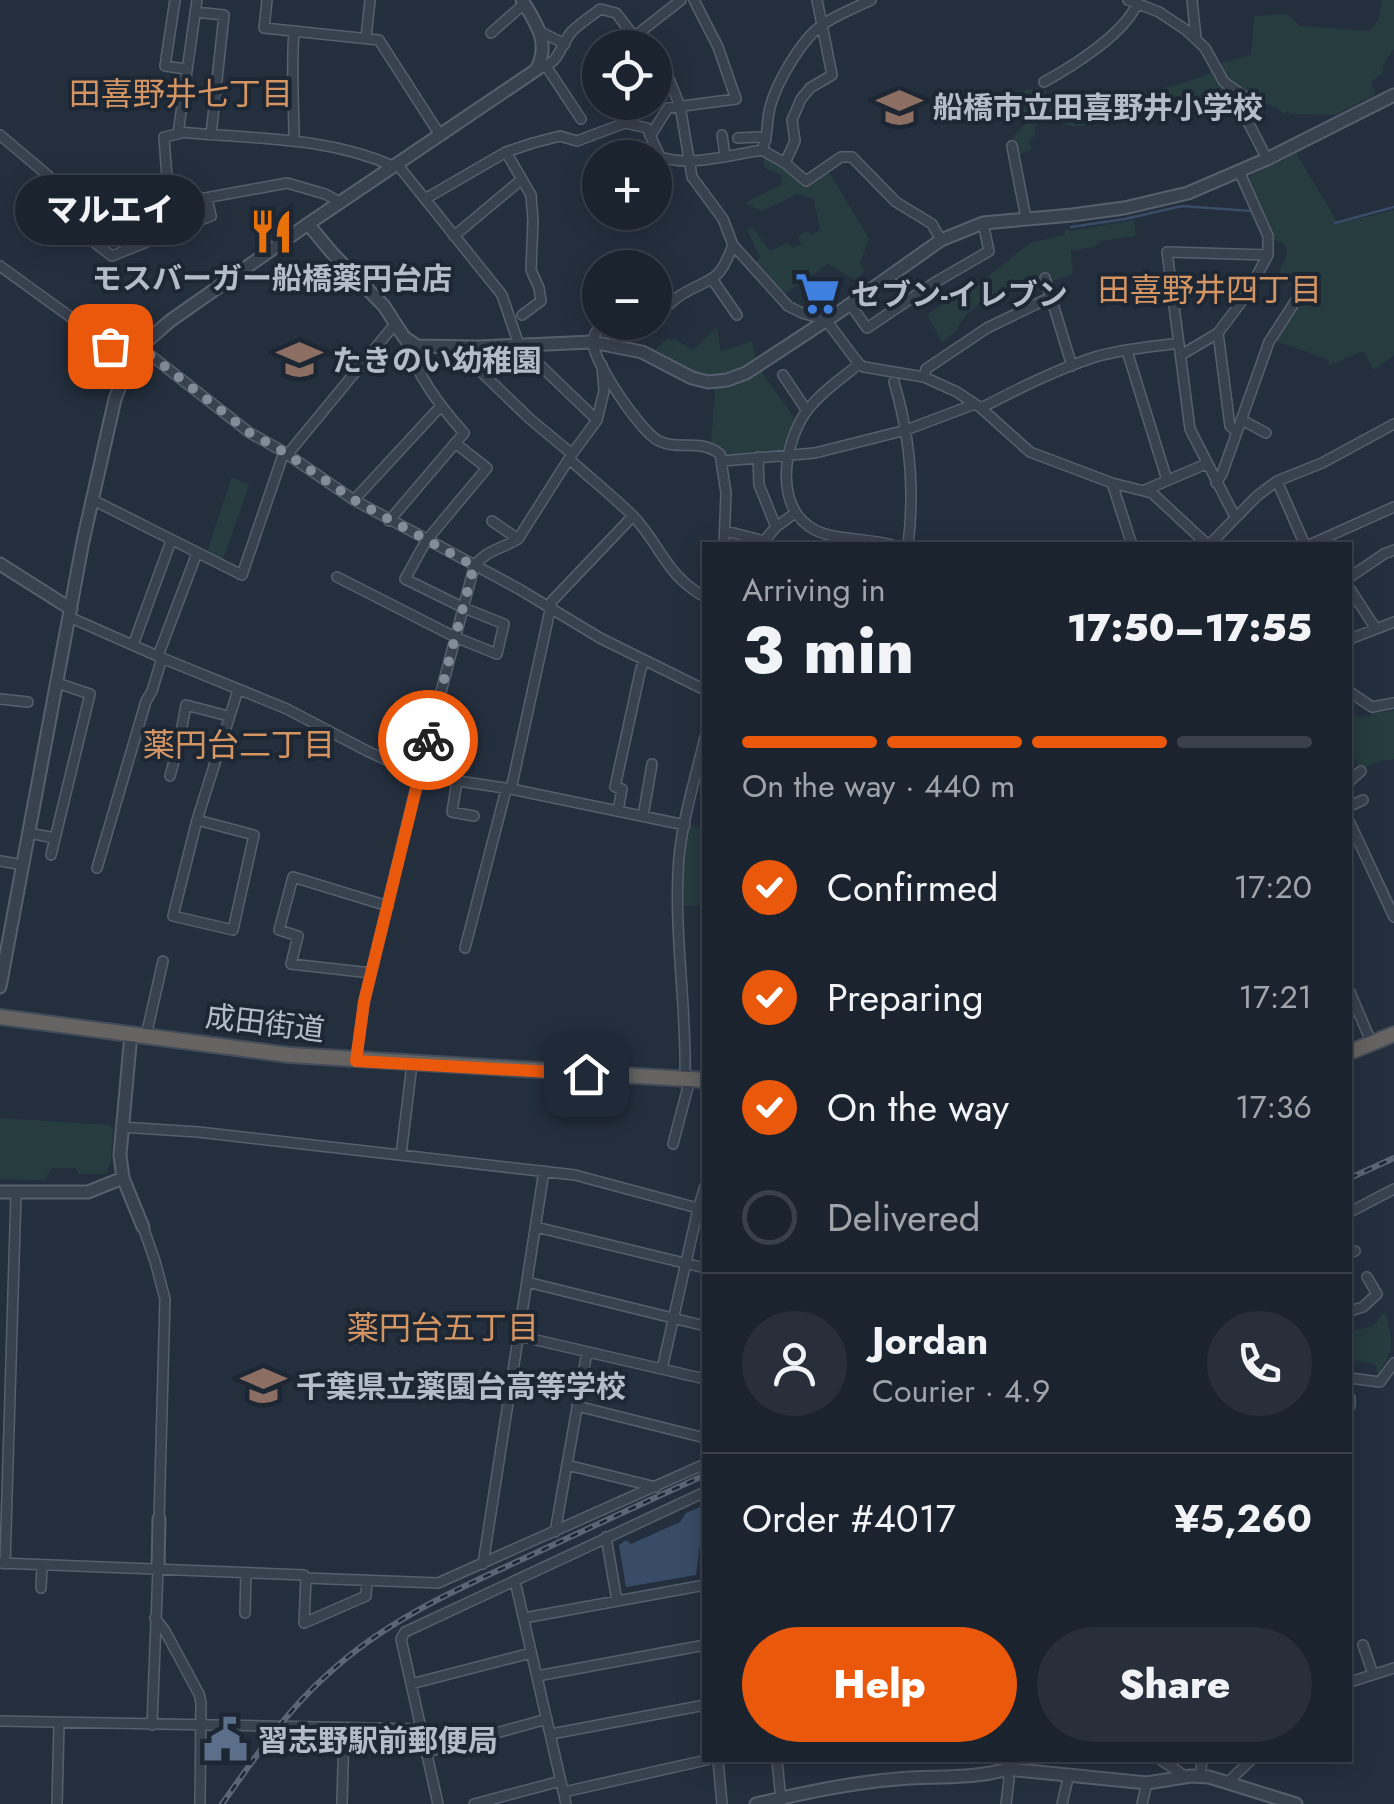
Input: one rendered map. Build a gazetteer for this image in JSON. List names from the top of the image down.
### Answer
{
  "streets": {
    "highway": ["成田街道"]
  },
  "districts": [
    "田喜野井七丁目",
    "田喜野井四丁目",
    "薬円台二丁目",
    "薬円台五丁目"
  ],
  "places": {
    "school or university": ["船橋市立田喜野井小学校", "たきのい幼稚園", "千葉県立薬園台高等学校"],
    "restaurant": ["モスバーガー船橋薬円台店"],
    "supermarket": ["セブン-イレブン"],
    "other": ["マルエイ"],
    "public building": ["習志野駅前郵便局"]
  },
  "page": {
    "map_buttons": ["+", "−"],
    "bubble": "マルエイ",
    "heading": ["3 min", "Arriving in", "17:50–17:55"],
    "panel": [
      "Jordan",
      "Courier · 4.9",
      "Order #4017",
      "¥5,260"
    ],
    "bar": "On the way · 440 m",
    "list": [
      ["Confirmed", "17:20"],
      ["Preparing", "17:21"],
      ["On the way", "17:36"],
      "Delivered"
    ],
    "buttons": ["Help", "Share"]
  }
}
